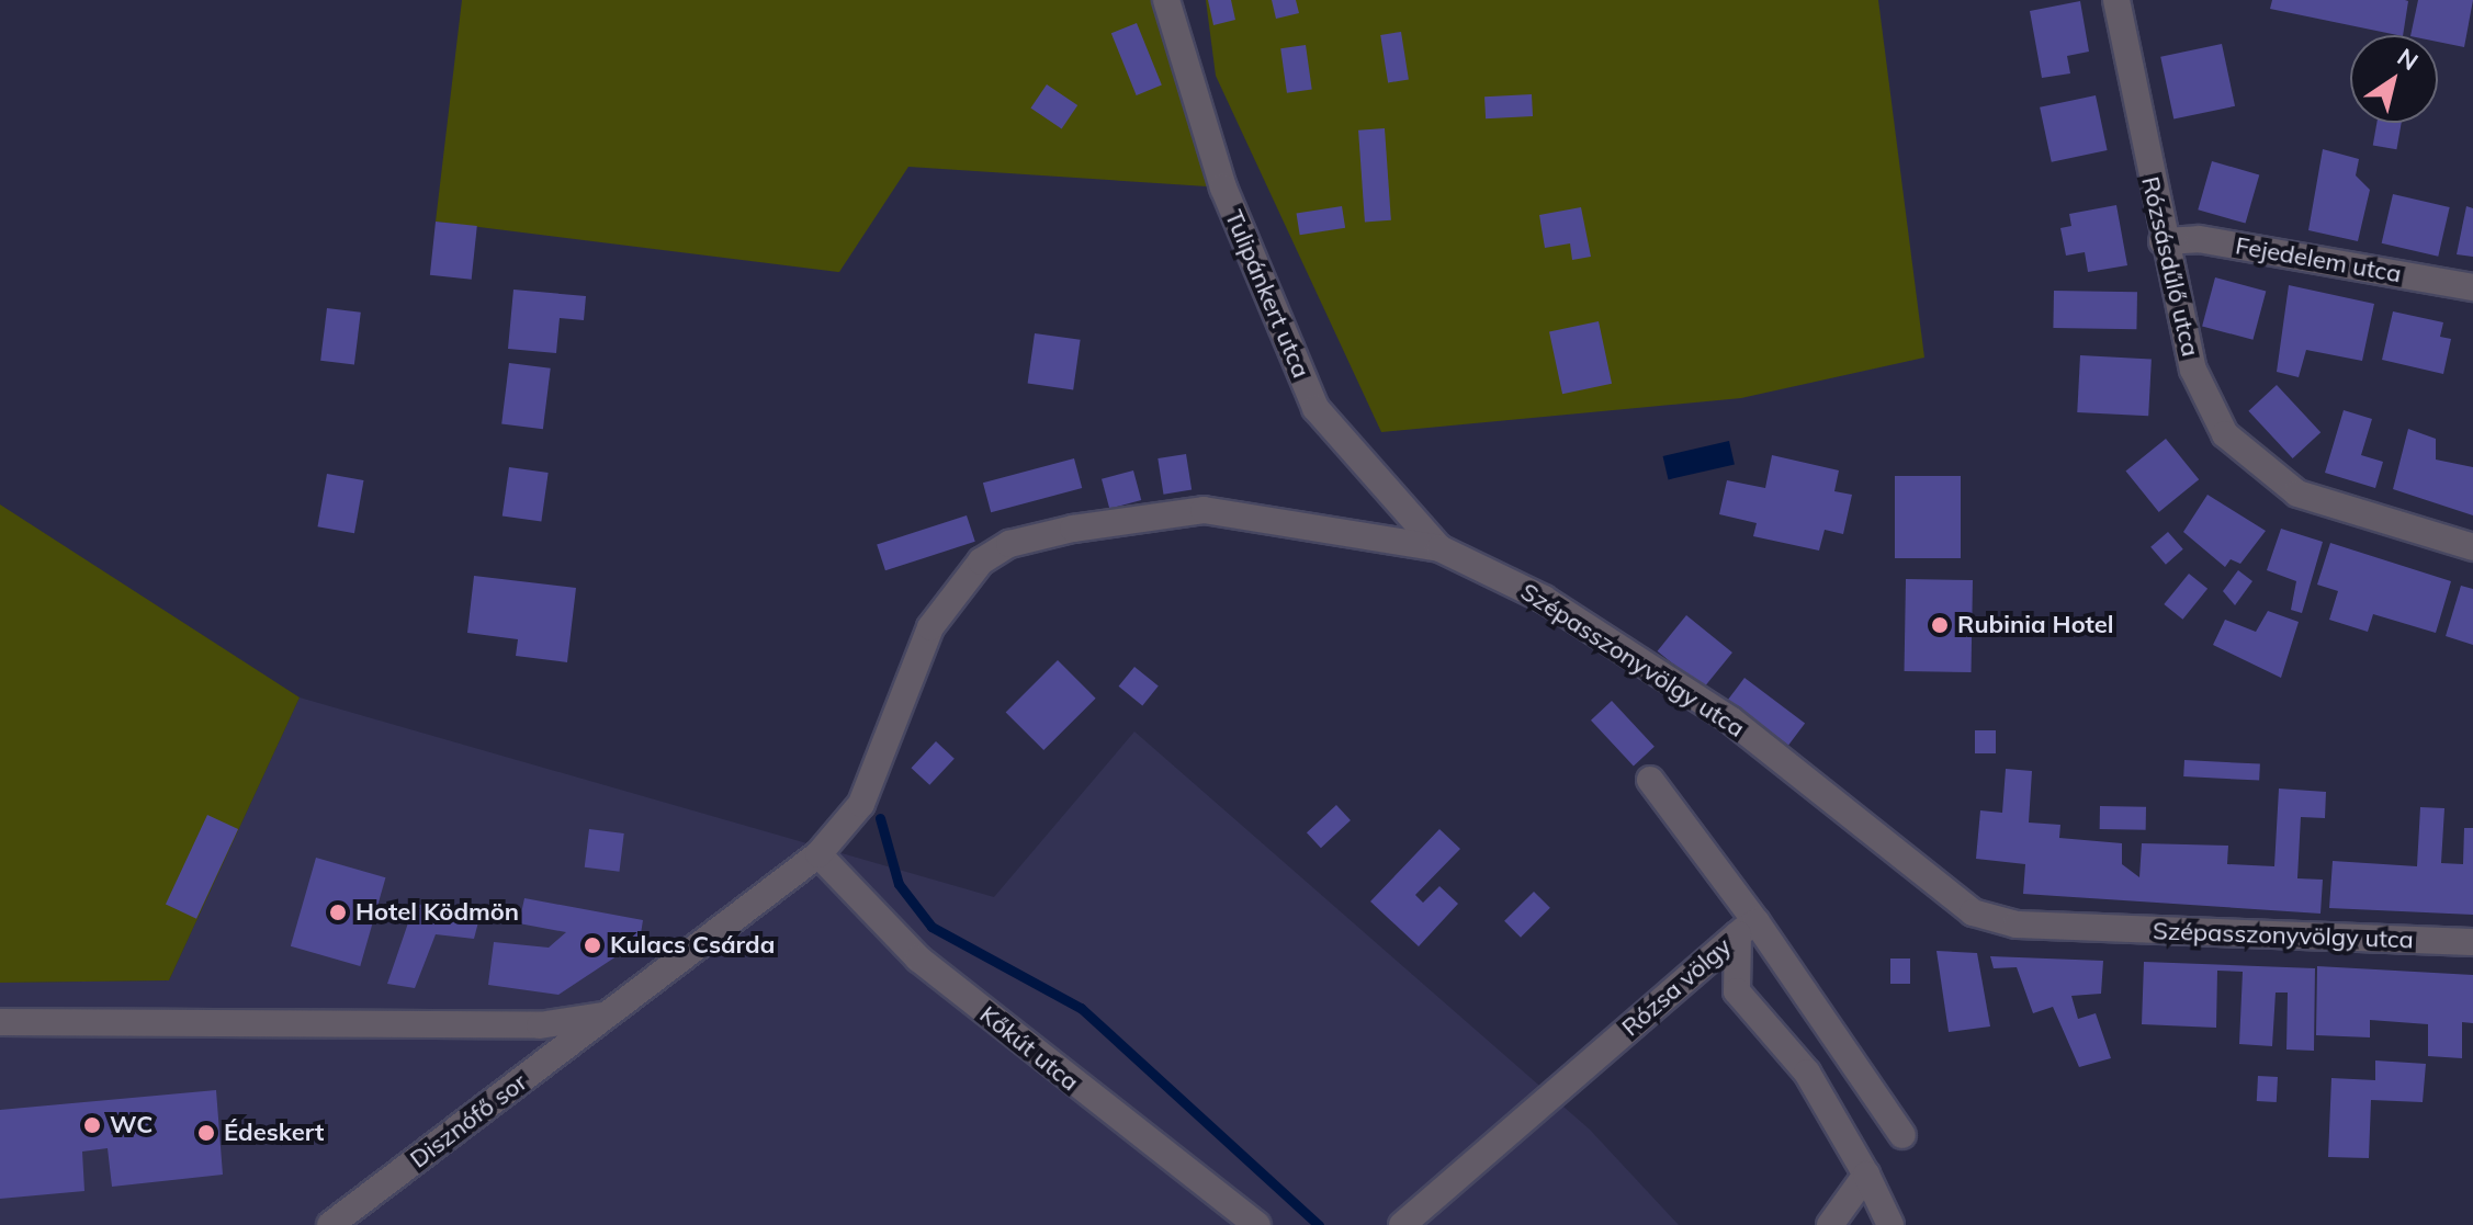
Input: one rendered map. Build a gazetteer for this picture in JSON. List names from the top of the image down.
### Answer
{
  "streets": {
    "street": [
      "Fejedelem utca",
      "Rózsásdűlő utca",
      "Tulipánkert utca",
      "Szépasszonyvölgy utca",
      "Rózsa völgy",
      "Kőkút utca",
      "Disznófő sor"
    ]
  },
  "crossings": [
    ["Fejedelem utca", "Rózsásdűlő utca"],
    ["Tulipánkert utca", "Szépasszonyvölgy utca"],
    ["Szépasszonyvölgy utca", "Kőkút utca"],
    ["Szépasszonyvölgy utca", "Disznófő sor"],
    ["Kőkút utca", "Disznófő sor"]
  ],
  "places": [
    "Rubinia Hotel",
    "Hotel Ködmön",
    "Kulacs Csárda",
    "WC",
    "Édeskert"
  ],
  "north": "top right"
}
